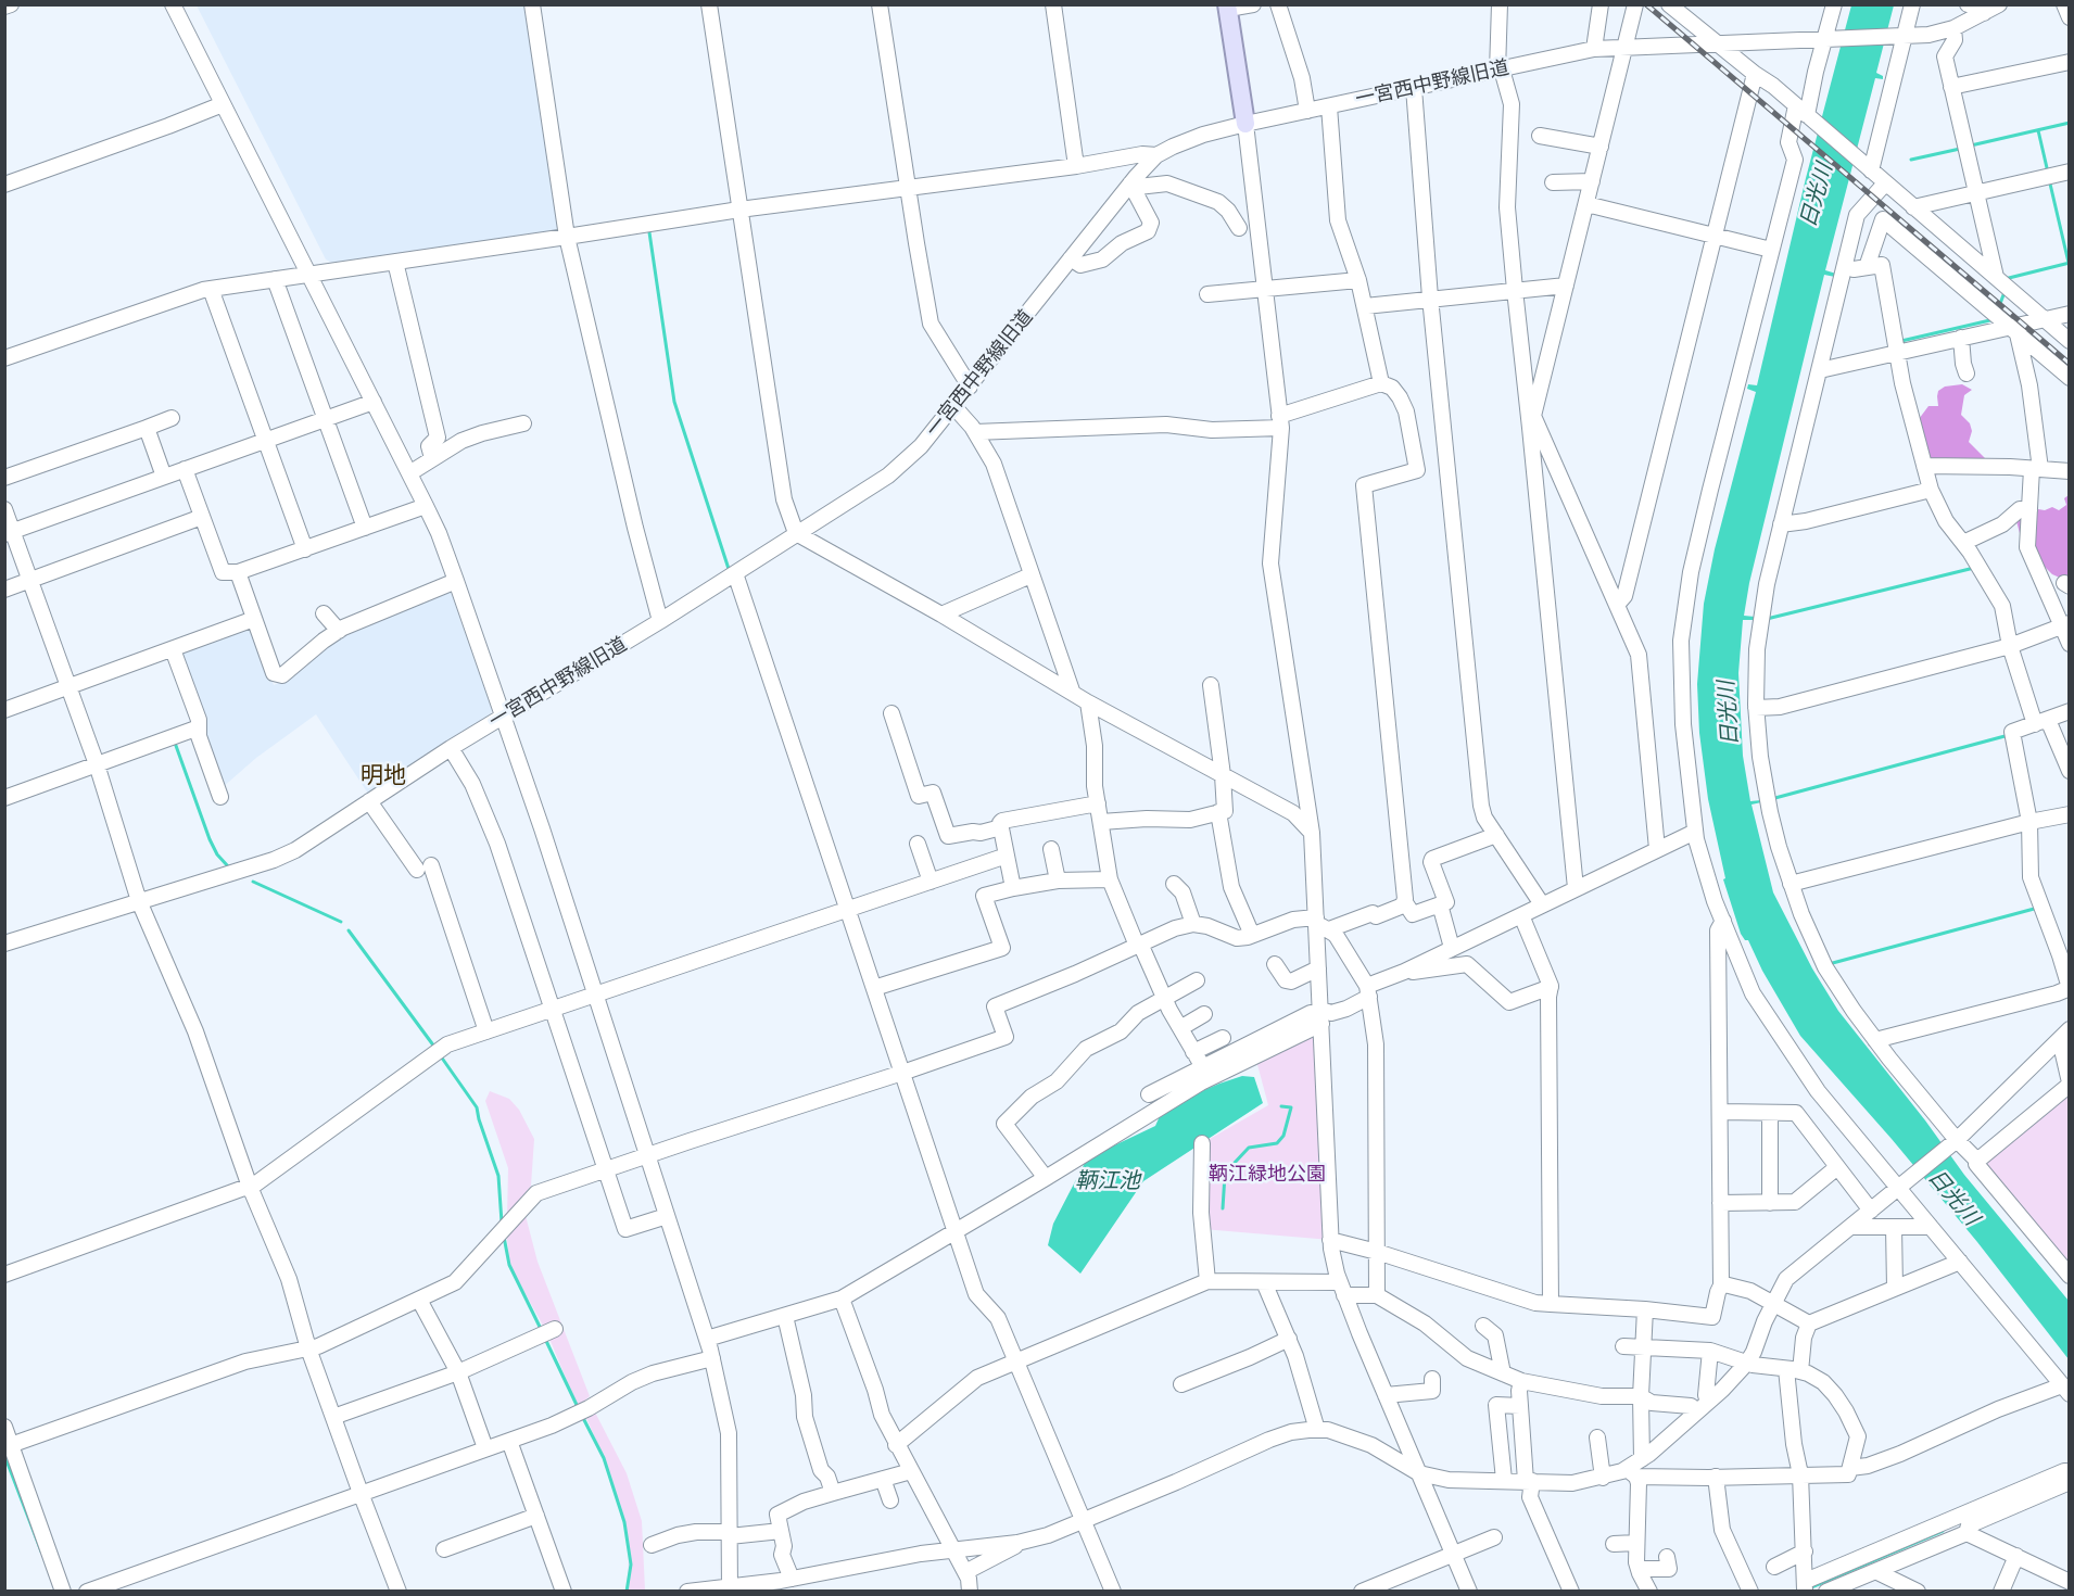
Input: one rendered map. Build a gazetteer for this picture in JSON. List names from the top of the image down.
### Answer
{
  "streets": {
    "street": ["一宮西中野線旧道"]
  },
  "districts": ["明地"],
  "water": ["日光川", "鞆江池"],
  "parks": ["鞆江緑地公園"]
}
